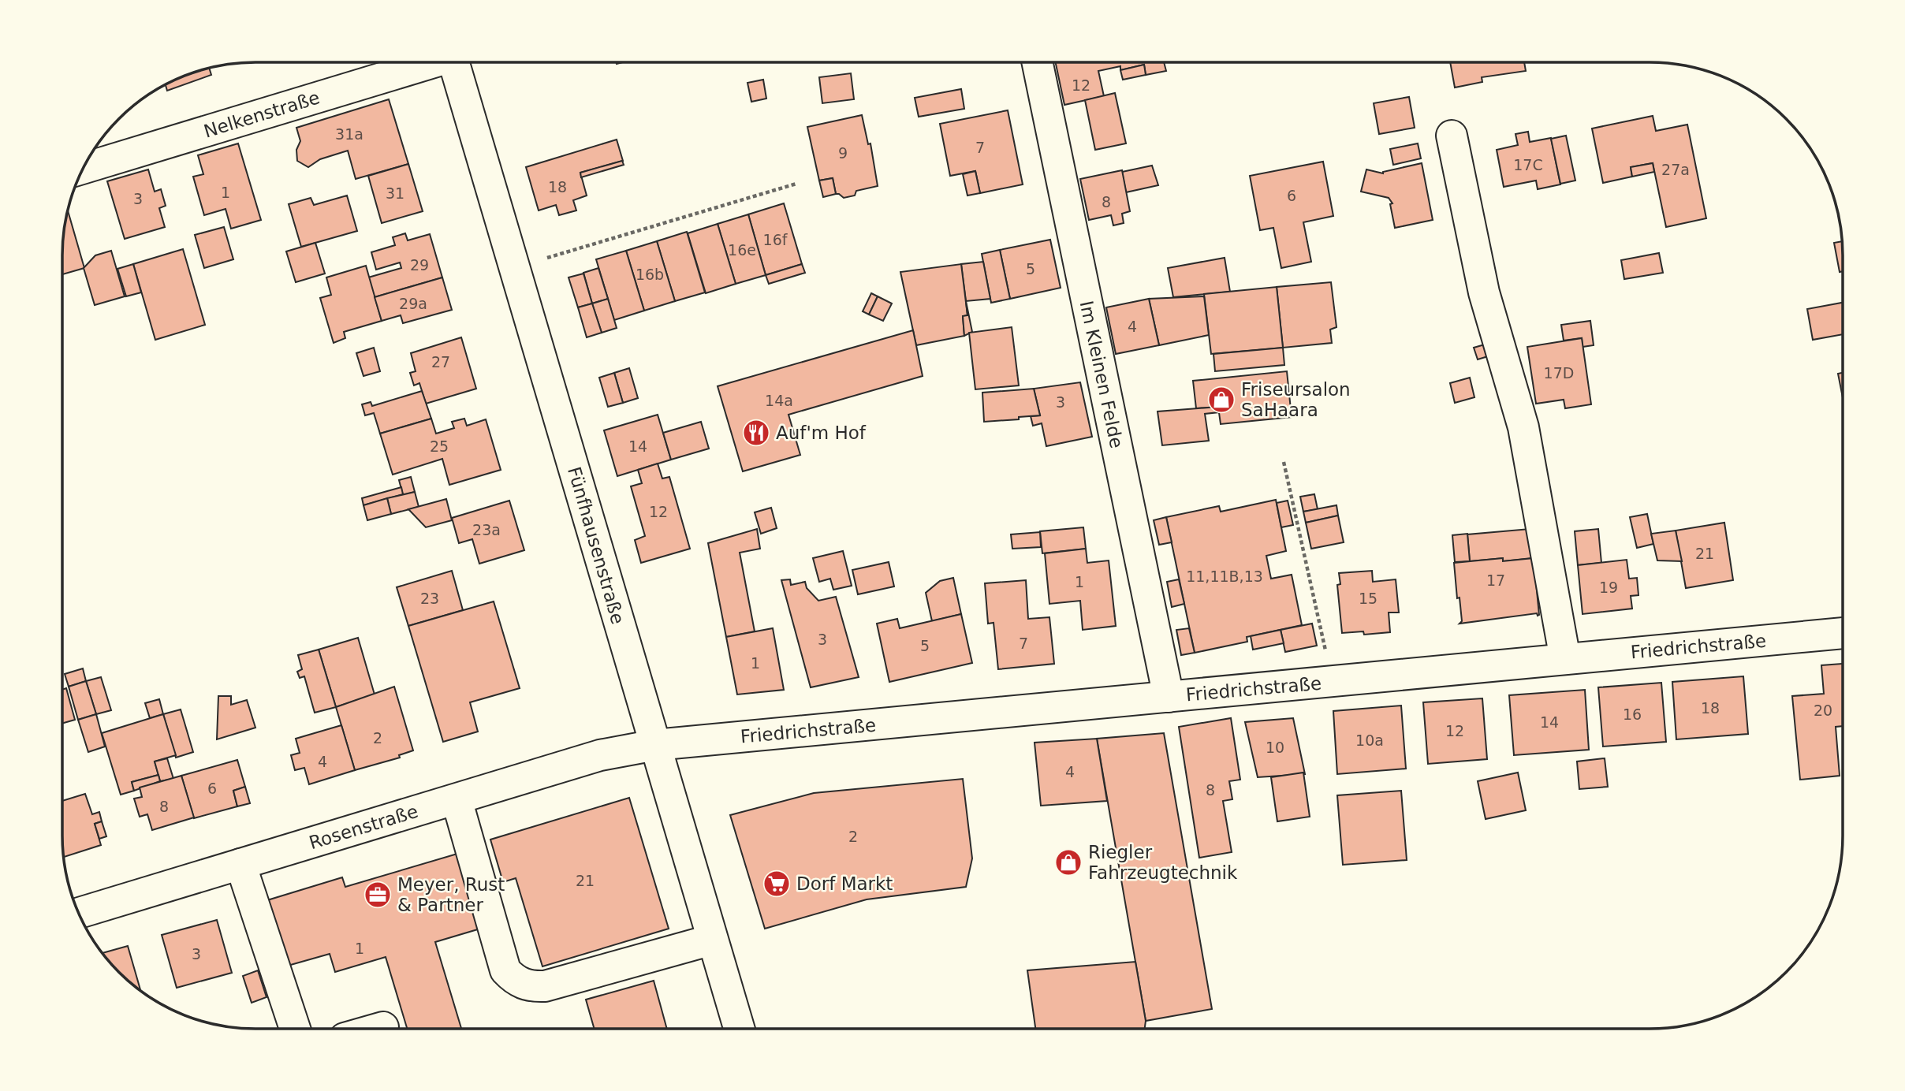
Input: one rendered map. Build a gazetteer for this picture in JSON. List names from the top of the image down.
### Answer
{
  "streets": {
    "street": [
      "Nelkenstraße",
      "Im Kleinen Felde",
      "Fünfhausenstraße",
      "Friedrichstraße",
      "Rosenstraße"
    ]
  },
  "crossings": [
    ["Im Kleinen Felde", "Friedrichstraße"],
    ["Fünfhausenstraße", "Friedrichstraße"],
    ["Fünfhausenstraße", "Rosenstraße"],
    ["Friedrichstraße", "Rosenstraße"]
  ],
  "places": {
    "shop": ["Friseursalon SaHaara", "Riegler Fahrzeugtechnik"],
    "restaurant": ["Auf'm Hof"],
    "supermarket": ["Dorf Markt"],
    "office": ["Meyer, Rust & Partner"]
  },
  "house_numbers": [
    "12",
    "31a",
    "7",
    "9",
    "17C",
    "27a",
    "18",
    "1",
    "31",
    "6",
    "3",
    "8",
    "16f",
    "16e",
    "29",
    "5",
    "16b",
    "29a",
    "4",
    "27",
    "17D",
    "14a",
    "3",
    "25",
    "14",
    "12",
    "23a",
    "21",
    "11,11B,13",
    "17",
    "1",
    "19",
    "23",
    "15",
    "3",
    "7",
    "5",
    "1",
    "18",
    "20",
    "16",
    "14",
    "12",
    "2",
    "10a",
    "10",
    "4",
    "4",
    "6",
    "8",
    "8",
    "2",
    "21",
    "1",
    "3"
  ]
}
